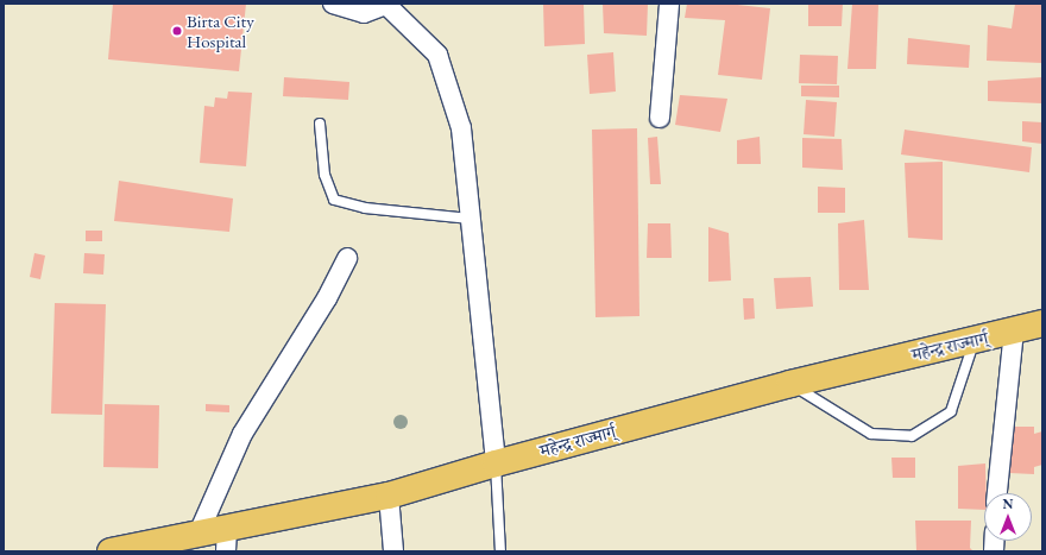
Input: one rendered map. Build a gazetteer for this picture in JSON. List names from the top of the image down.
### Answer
{
  "streets": {
    "highway": ["महेन्द्र राज्मार्ग्"]
  },
  "places": ["Birta City Hospital"],
  "north": "top"
}
